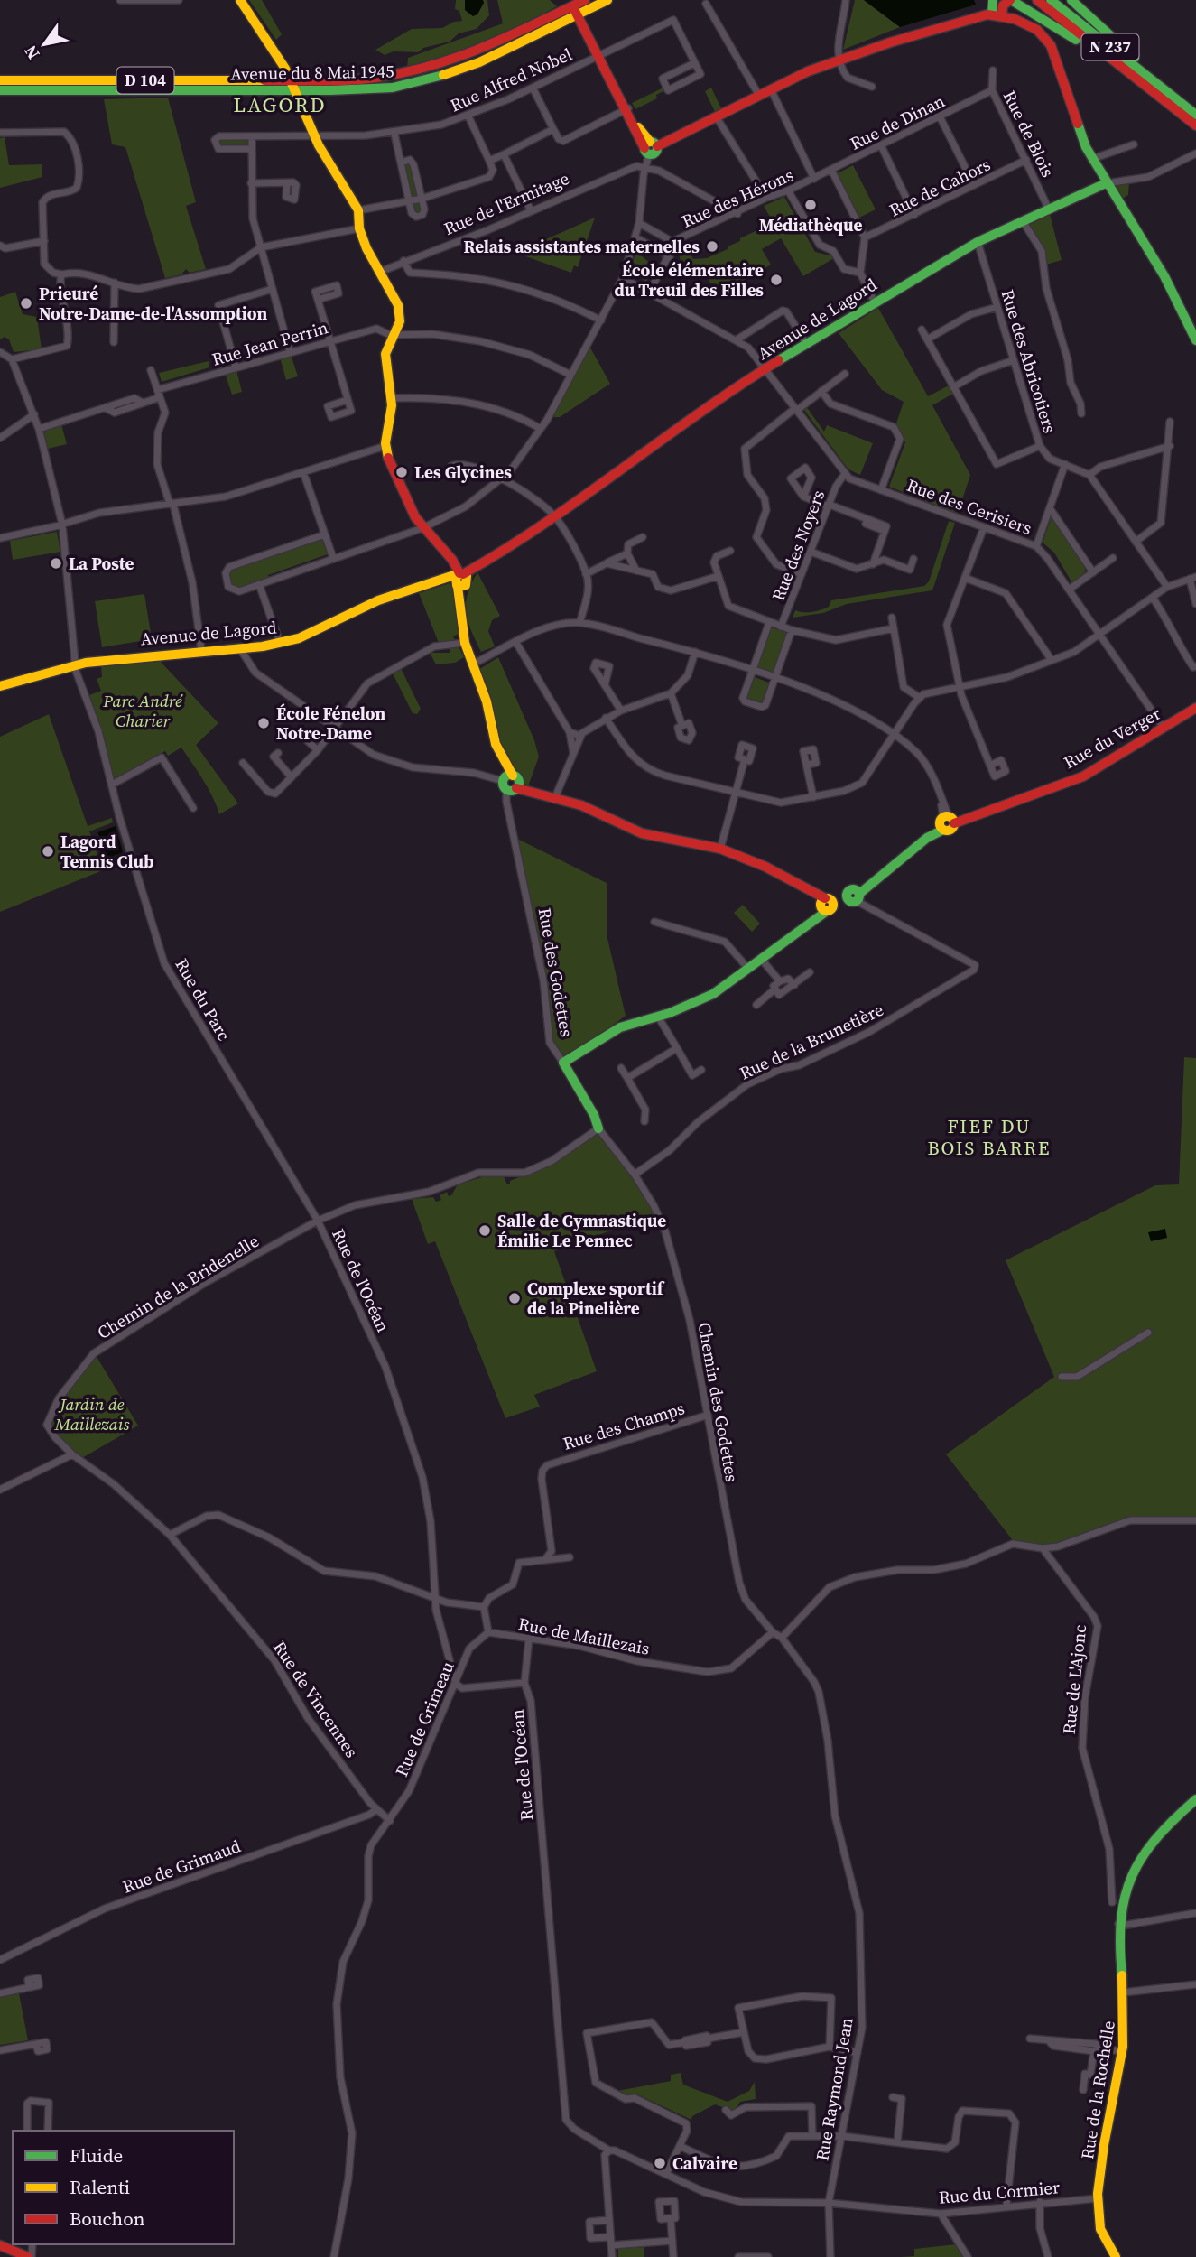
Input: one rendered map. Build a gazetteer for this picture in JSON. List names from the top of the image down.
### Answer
{
  "streets": {
    "main road": [
      "N 237",
      "Avenue du 8 Mai 1945",
      "D 104",
      "Avenue de Lagord",
      "Rue du Verger",
      "Rue des Godettes",
      "Rue de la Rochelle"
    ],
    "street": [
      "Rue Alfred Nobel",
      "Rue de Dinan",
      "Rue de Blois",
      "Rue de Cahors",
      "Rue des Hérons",
      "Rue de l'Ermitage",
      "Rue Jean Perrin",
      "Rue des Abricotiers",
      "Rue des Cerisiers",
      "Rue des Noyers",
      "Rue du Parc",
      "Rue de la Brunetière",
      "Rue de l'Océan",
      "Chemin de la Bridenelle",
      "Chemin des Godettes",
      "Rue des Champs",
      "Rue de Maillezais",
      "Rue de L'Ajonc",
      "Rue de Vincennes",
      "Rue de Grimeau",
      "Rue de Grimaud",
      "Rue Raymond Jean",
      "Rue du Cormier"
    ]
  },
  "crossings": [
    ["Rue de Dinan", "Rue de Blois"],
    ["Rue de Dinan", "Rue des Hérons"],
    ["Rue de Blois", "Rue de Cahors"],
    ["Rue de Blois", "Avenue de Lagord"],
    ["Avenue de Lagord", "Rue des Abricotiers"],
    ["Avenue de Lagord", "Rue des Cerisiers"],
    ["Avenue de Lagord", "Rue du Parc"],
    ["Rue Jean Perrin", "Rue du Parc"],
    ["Rue des Cerisiers", "Rue des Noyers"],
    ["Rue des Cerisiers", "Rue du Verger"],
    ["Rue du Verger", "Rue des Godettes"],
    ["Rue du Verger", "Rue de la Brunetière"],
    ["Rue des Godettes", "Rue de la Brunetière"],
    ["Rue des Godettes", "Chemin de la Bridenelle"],
    ["Rue des Godettes", "Chemin des Godettes"],
    ["Rue du Parc", "Rue de l'Océan"],
    ["Rue du Parc", "Chemin de la Bridenelle"],
    ["Rue de la Brunetière", "Chemin des Godettes"],
    ["Rue de l'Océan", "Chemin de la Bridenelle"],
    ["Rue de l'Océan", "Rue de Grimeau"],
    ["Rue de l'Océan", "Rue Raymond Jean"],
    ["Rue de l'Océan", "Rue du Cormier"],
    ["Chemin des Godettes", "Rue des Champs"],
    ["Chemin des Godettes", "Rue de Maillezais"],
    ["Rue de Maillezais", "Rue de Grimeau"],
    ["Rue de Vincennes", "Rue de Grimeau"],
    ["Rue de Vincennes", "Rue de Grimaud"],
    ["Rue Raymond Jean", "Rue du Cormier"],
    ["Rue de la Rochelle", "Rue du Cormier"]
  ],
  "districts": ["LAGORD", "FIEF DU BOIS BARRE"],
  "parks": ["Parc André Charier", "Jardin de Maillezais"],
  "places": [
    "Médiathèque",
    "Relais assistantes maternelles",
    "École élémentaire du Treuil des Filles",
    "Prieuré Notre-Dame-de-l'Assomption",
    "Les Glycines",
    "La Poste",
    "École Fénelon Notre-Dame",
    "Lagord Tennis Club",
    "Salle de Gymnastique Émilie Le Pennec",
    "Complexe sportif de la Pinelière",
    "Calvaire"
  ],
  "legend": ["Fluide", "Ralenti", "Bouchon"],
  "north": "bottom left"
}
